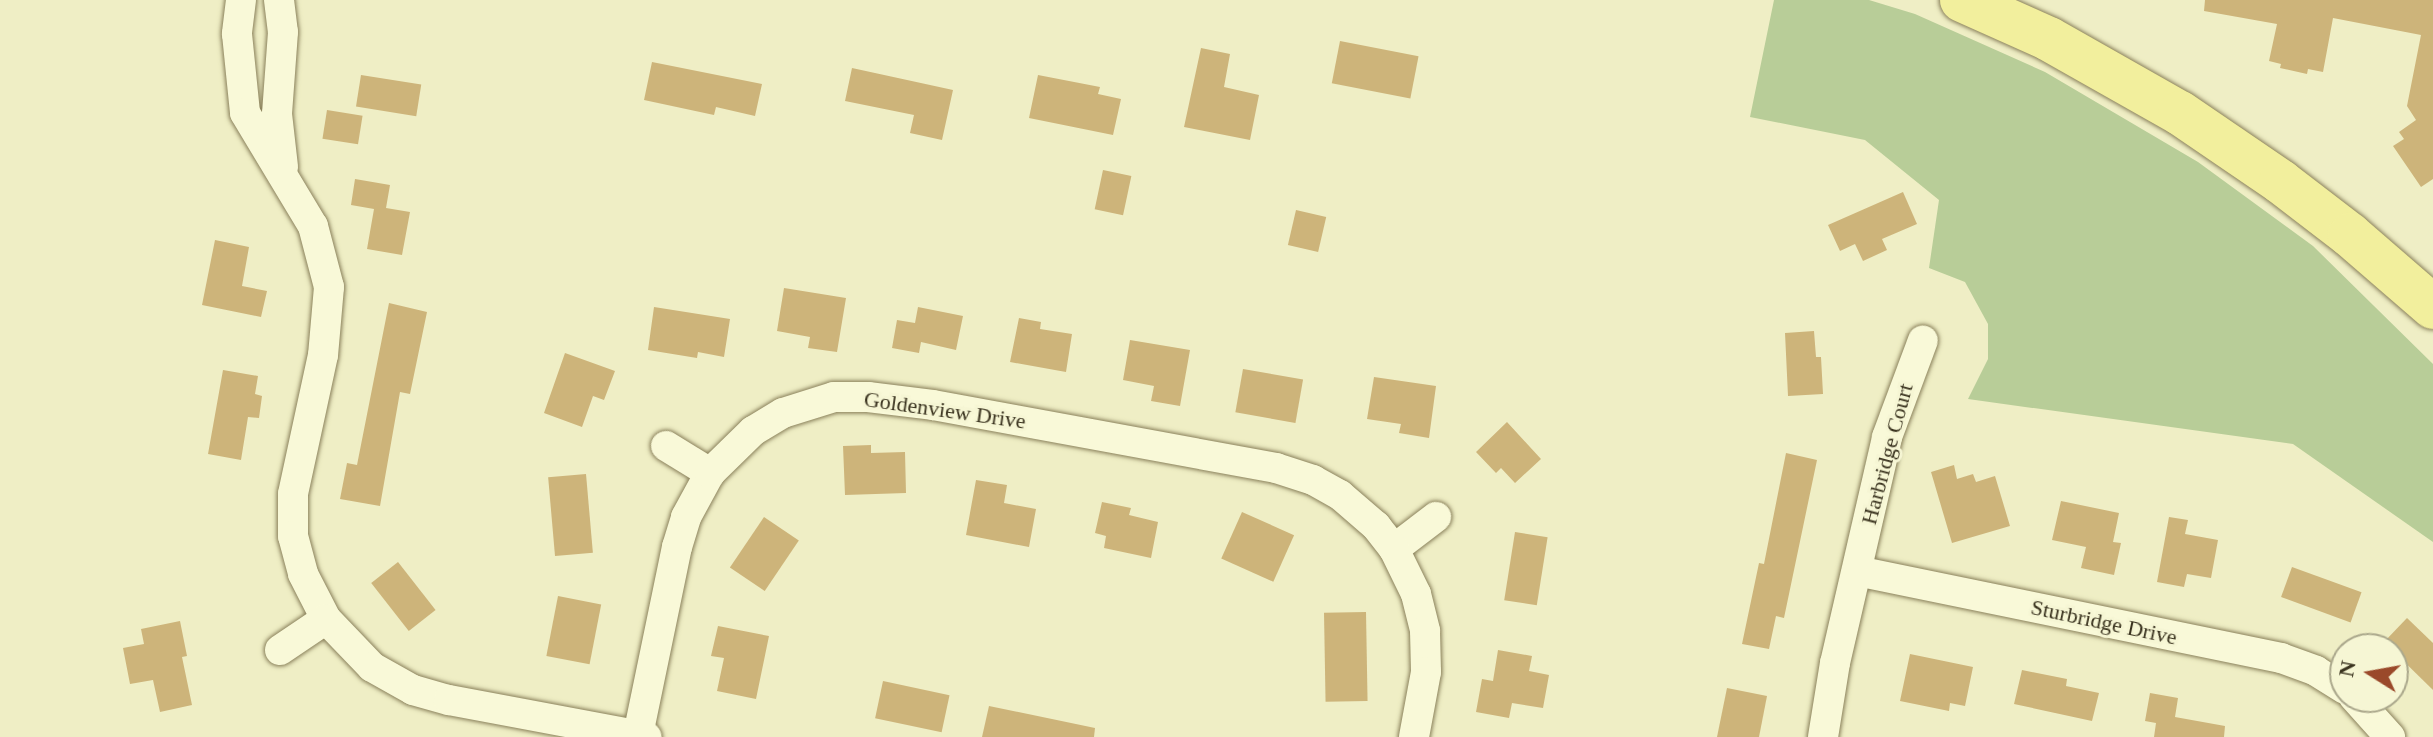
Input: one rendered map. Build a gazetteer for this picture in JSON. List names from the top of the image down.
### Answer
{
  "streets": {
    "street": ["Goldenview Drive", "Harbridge Court", "Sturbridge Drive"]
  },
  "crossings": [
    ["Harbridge Court", "Sturbridge Drive"]
  ],
  "north": "left"
}
